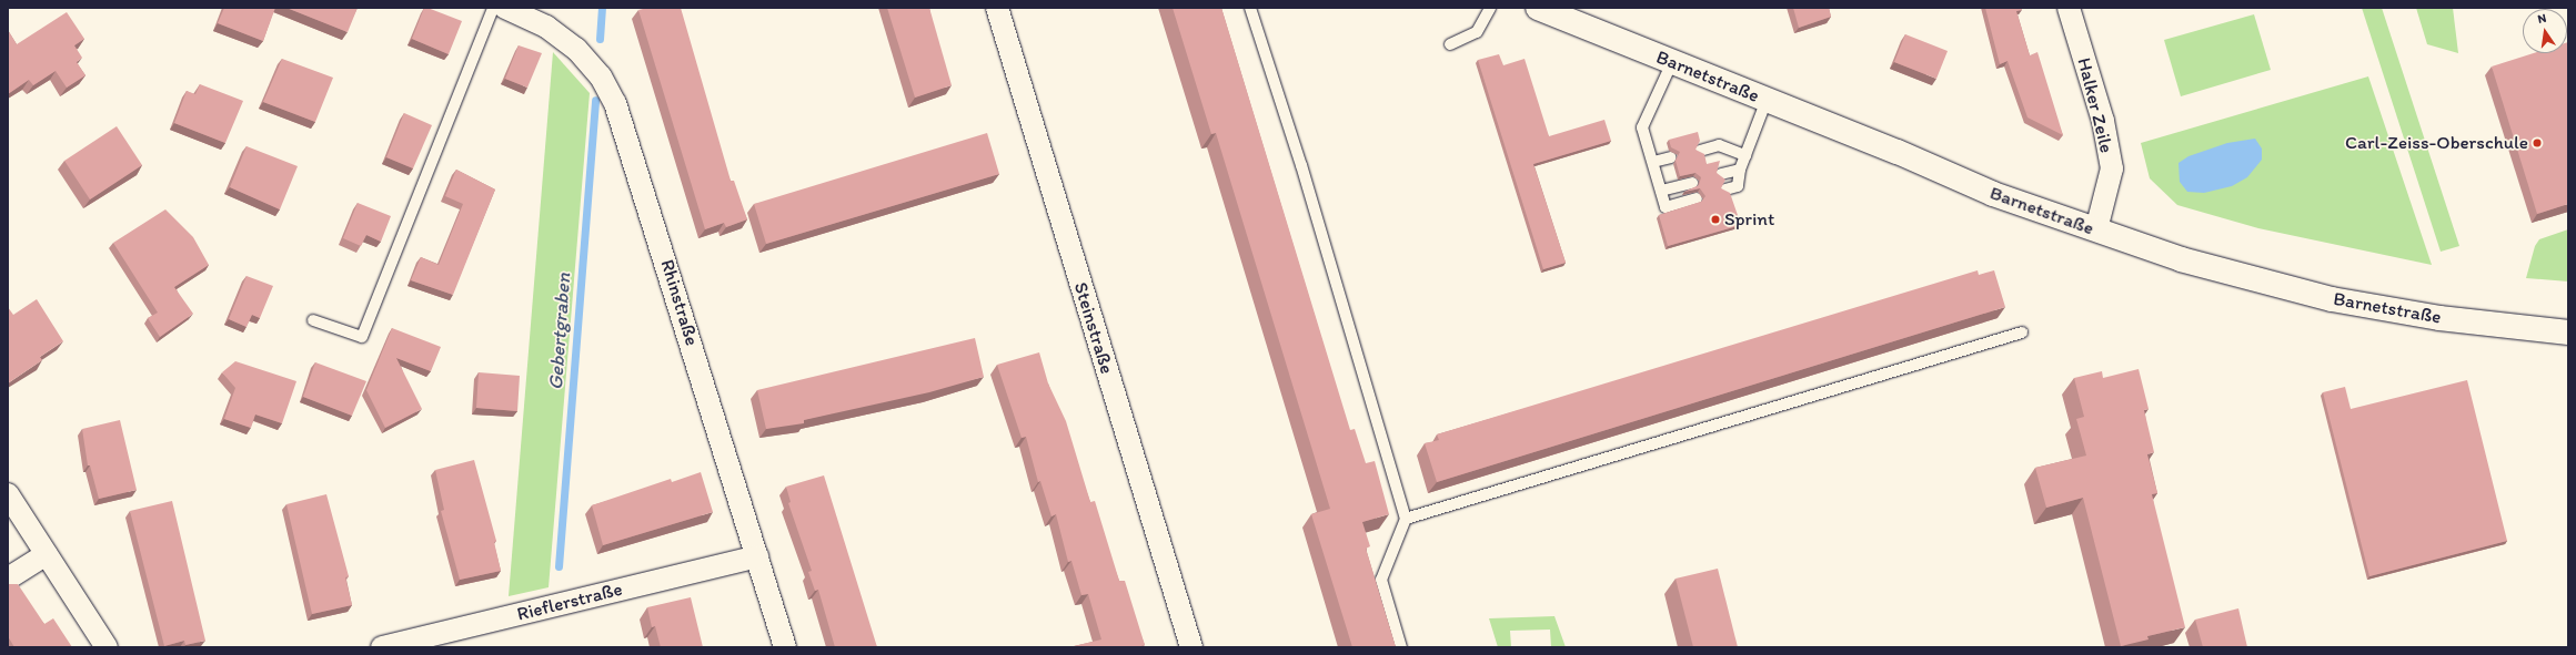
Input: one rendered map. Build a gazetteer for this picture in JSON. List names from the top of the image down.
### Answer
{
  "streets": {
    "street": [
      "Barnetstraße",
      "Halker Zeile",
      "Rhinstraße",
      "Steinstraße",
      "Rieflerstraße"
    ]
  },
  "crossings": [
    ["Barnetstraße", "Halker Zeile"],
    ["Rhinstraße", "Rieflerstraße"]
  ],
  "water": ["Gebertgraben"],
  "places": ["Carl-Zeiss-Oberschule", "Sprint"],
  "north": "top"
}
